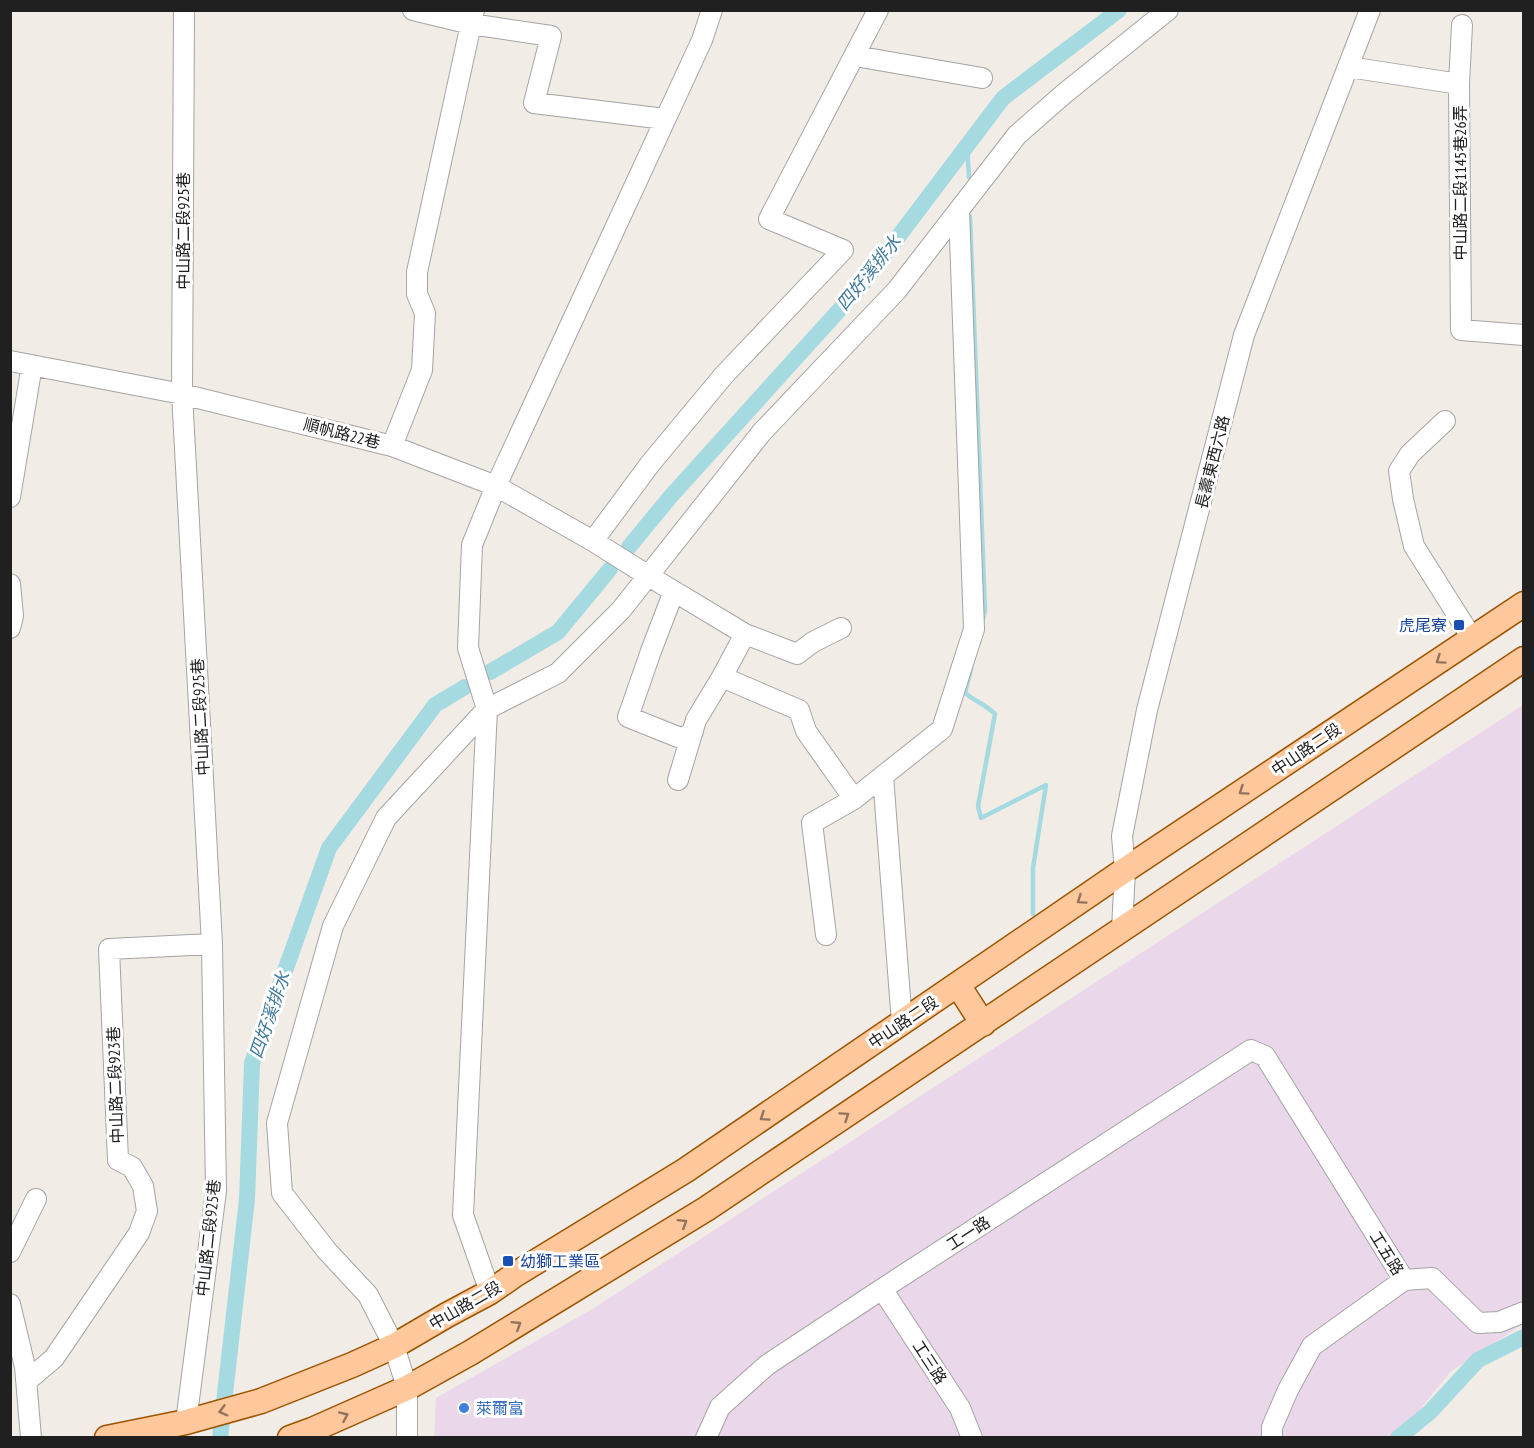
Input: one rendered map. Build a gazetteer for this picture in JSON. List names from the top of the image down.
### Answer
{
  "streets": {
    "main road": ["中山路二段"],
    "street": [
      "中山路二段1145巷26弄",
      "中山路二段925巷",
      "順帆路22巷",
      "長壽東西六路",
      "中山路二段923巷",
      "工一路",
      "工五路",
      "工三路"
    ]
  },
  "crossings": [
    ["中山路二段1145巷26弄", "長壽東西六路"],
    ["中山路二段925巷", "順帆路22巷"],
    ["中山路二段925巷", "中山路二段"],
    ["中山路二段925巷", "中山路二段923巷"],
    ["長壽東西六路", "中山路二段"],
    ["工一路", "工五路"],
    ["工一路", "工三路"]
  ],
  "water": ["四好溪排水"],
  "places": {
    "transit": ["虎尾寮", "幼獅工業區"],
    "other": ["萊爾富"]
  }
}
